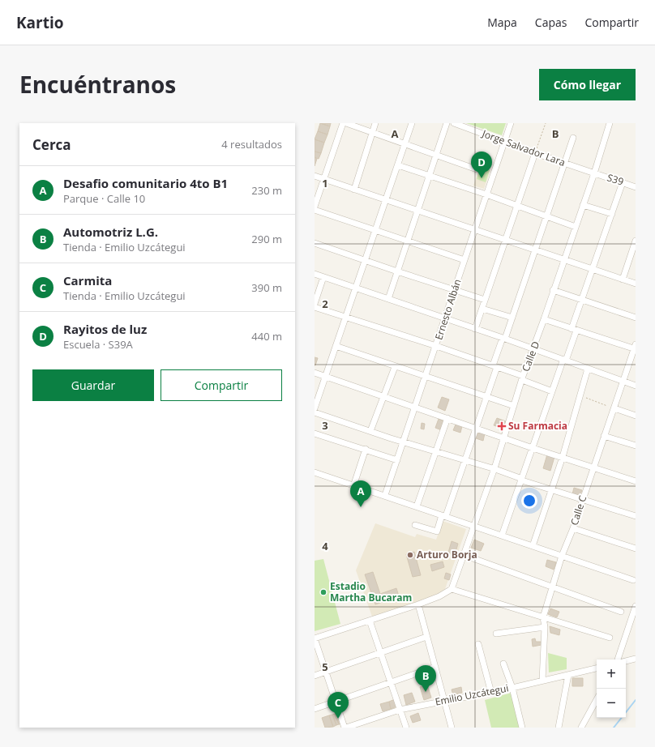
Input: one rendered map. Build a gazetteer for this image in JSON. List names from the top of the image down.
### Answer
{
  "streets": {
    "street": [
      "Jorge Salvador Lara",
      "S39",
      "Ernesto Albán",
      "Calle D",
      "Calle C",
      "Emilio Uzcátegui"
    ]
  },
  "crossings": [
    ["Jorge Salvador Lara", "S39"],
    ["Jorge Salvador Lara", "Ernesto Albán"],
    ["Jorge Salvador Lara", "Calle D"],
    ["S39", "Calle D"],
    ["Calle C", "Emilio Uzcátegui"]
  ],
  "places": {
    "health": ["Su Farmacia"],
    "other": ["Arturo Borja", "Estadio Martha Bucaram"]
  },
  "page": {
    "header": "Kartio",
    "nav": ["Mapa", "Capas", "Compartir"],
    "title": "Encuéntranos",
    "buttons": [
      "Cómo llegar",
      ["Guardar", "Compartir"]
    ],
    "heading": ["Cerca", "4 resultados"],
    "pins": [
      "D",
      "A",
      "B",
      "C"
    ],
    "list": [
      {
        "mark": "A",
        "name": "Desafio comunitario 4to B1",
        "note": "Parque · Calle 10",
        "value": "230 m"
      },
      {
        "mark": "B",
        "name": "Automotriz L.G.",
        "note": "Tienda · Emilio Uzcátegui",
        "value": "290 m"
      },
      {
        "mark": "C",
        "name": "Carmita",
        "note": "Tienda · Emilio Uzcátegui",
        "value": "390 m"
      },
      {
        "mark": "D",
        "name": "Rayitos de luz",
        "note": "Escuela · S39A",
        "value": "440 m"
      }
    ],
    "map_buttons": ["+", "−"]
  },
  "grid": {
    "columns": ["A", "B"],
    "rows": [
      "1",
      "2",
      "3",
      "4",
      "5"
    ]
  }
}
